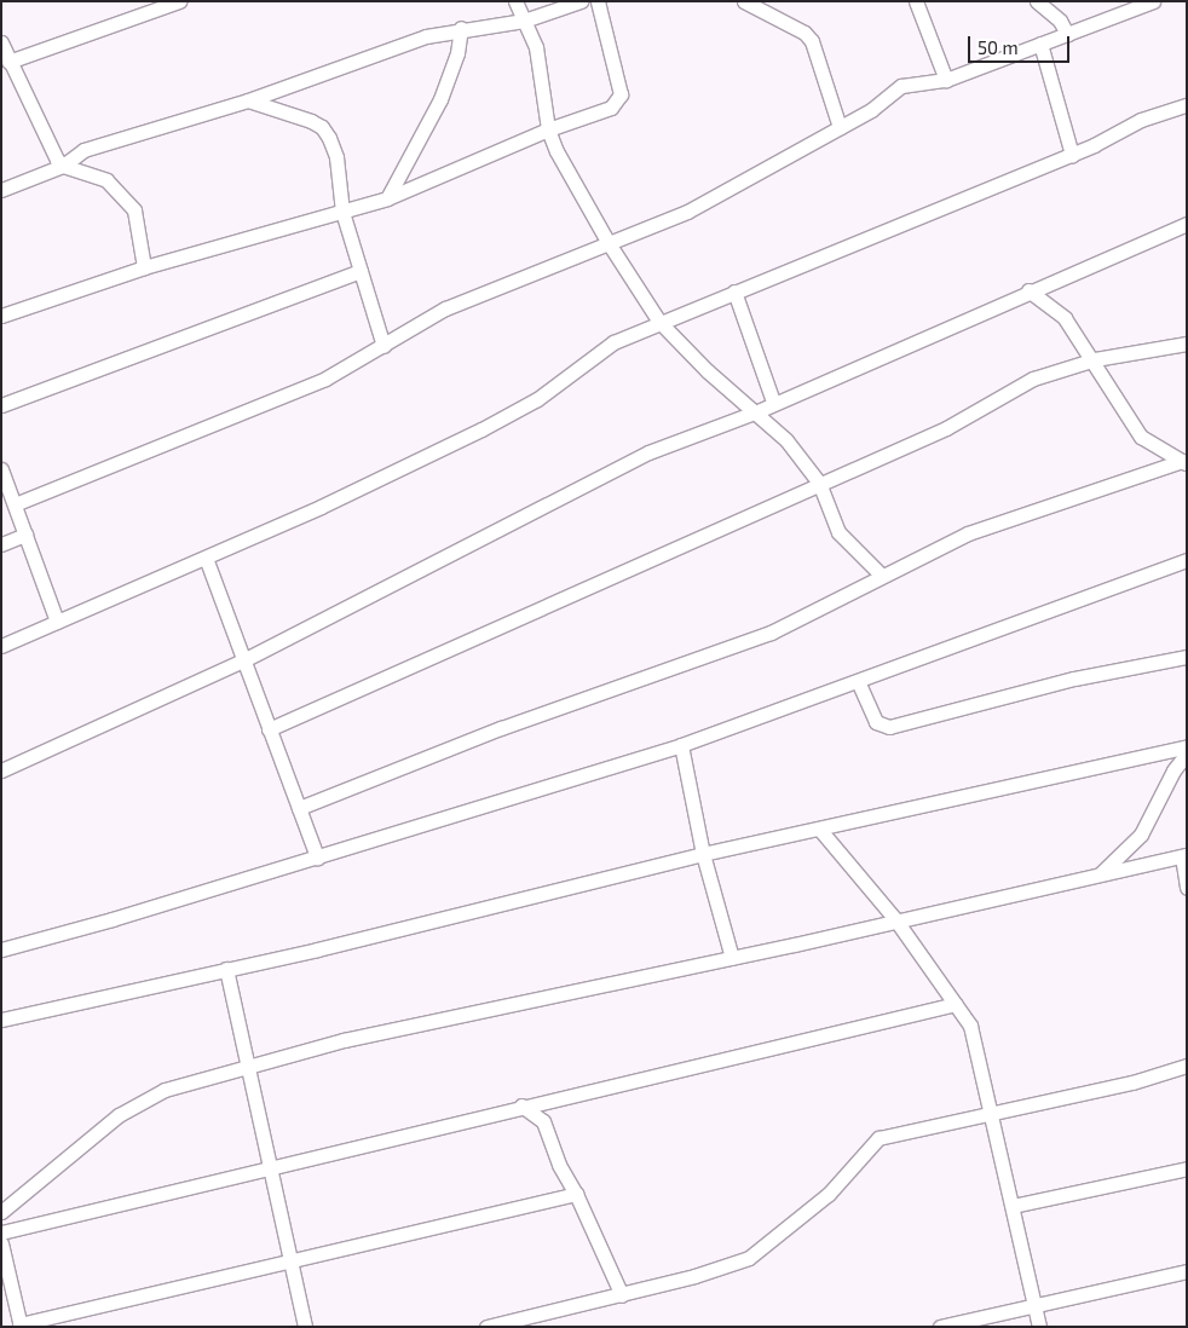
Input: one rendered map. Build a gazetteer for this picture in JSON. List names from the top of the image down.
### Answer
{
  "scale_bar": "50 m"
}
